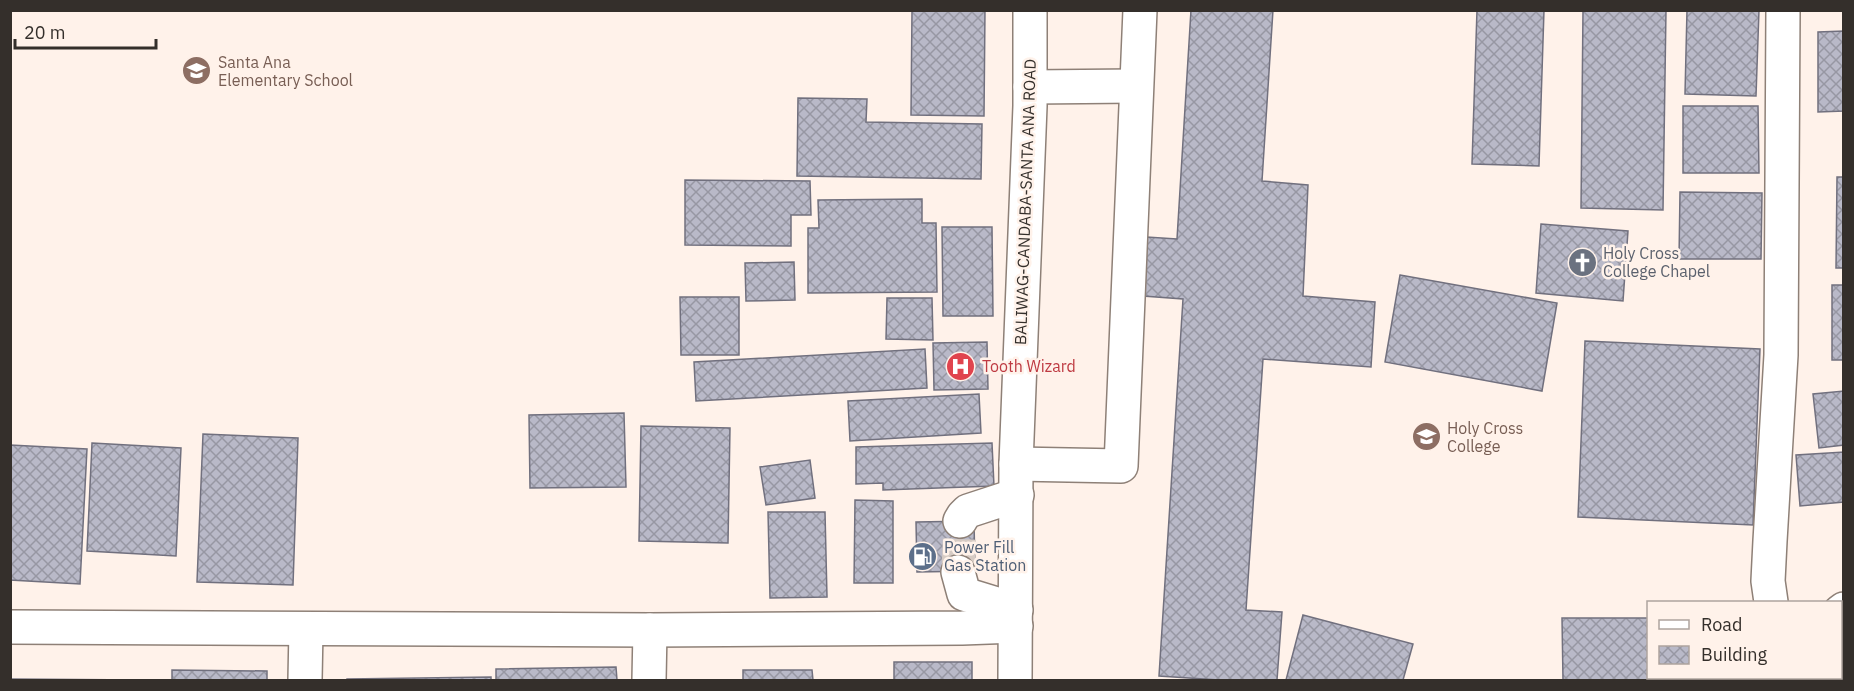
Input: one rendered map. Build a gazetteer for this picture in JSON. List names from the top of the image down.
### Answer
{
  "streets": {
    "street": ["BALIWAG-CANDABA-SANTA ANA ROAD"]
  },
  "places": {
    "school or university": ["Santa Ana Elementary School", "Holy Cross College"],
    "church": ["Holy Cross College Chapel"],
    "hospital": ["Tooth Wizard"],
    "fuel station": ["Power Fill Gas Station"]
  },
  "legend": ["Road", "Building"],
  "scale_bar": "20 m"
}
